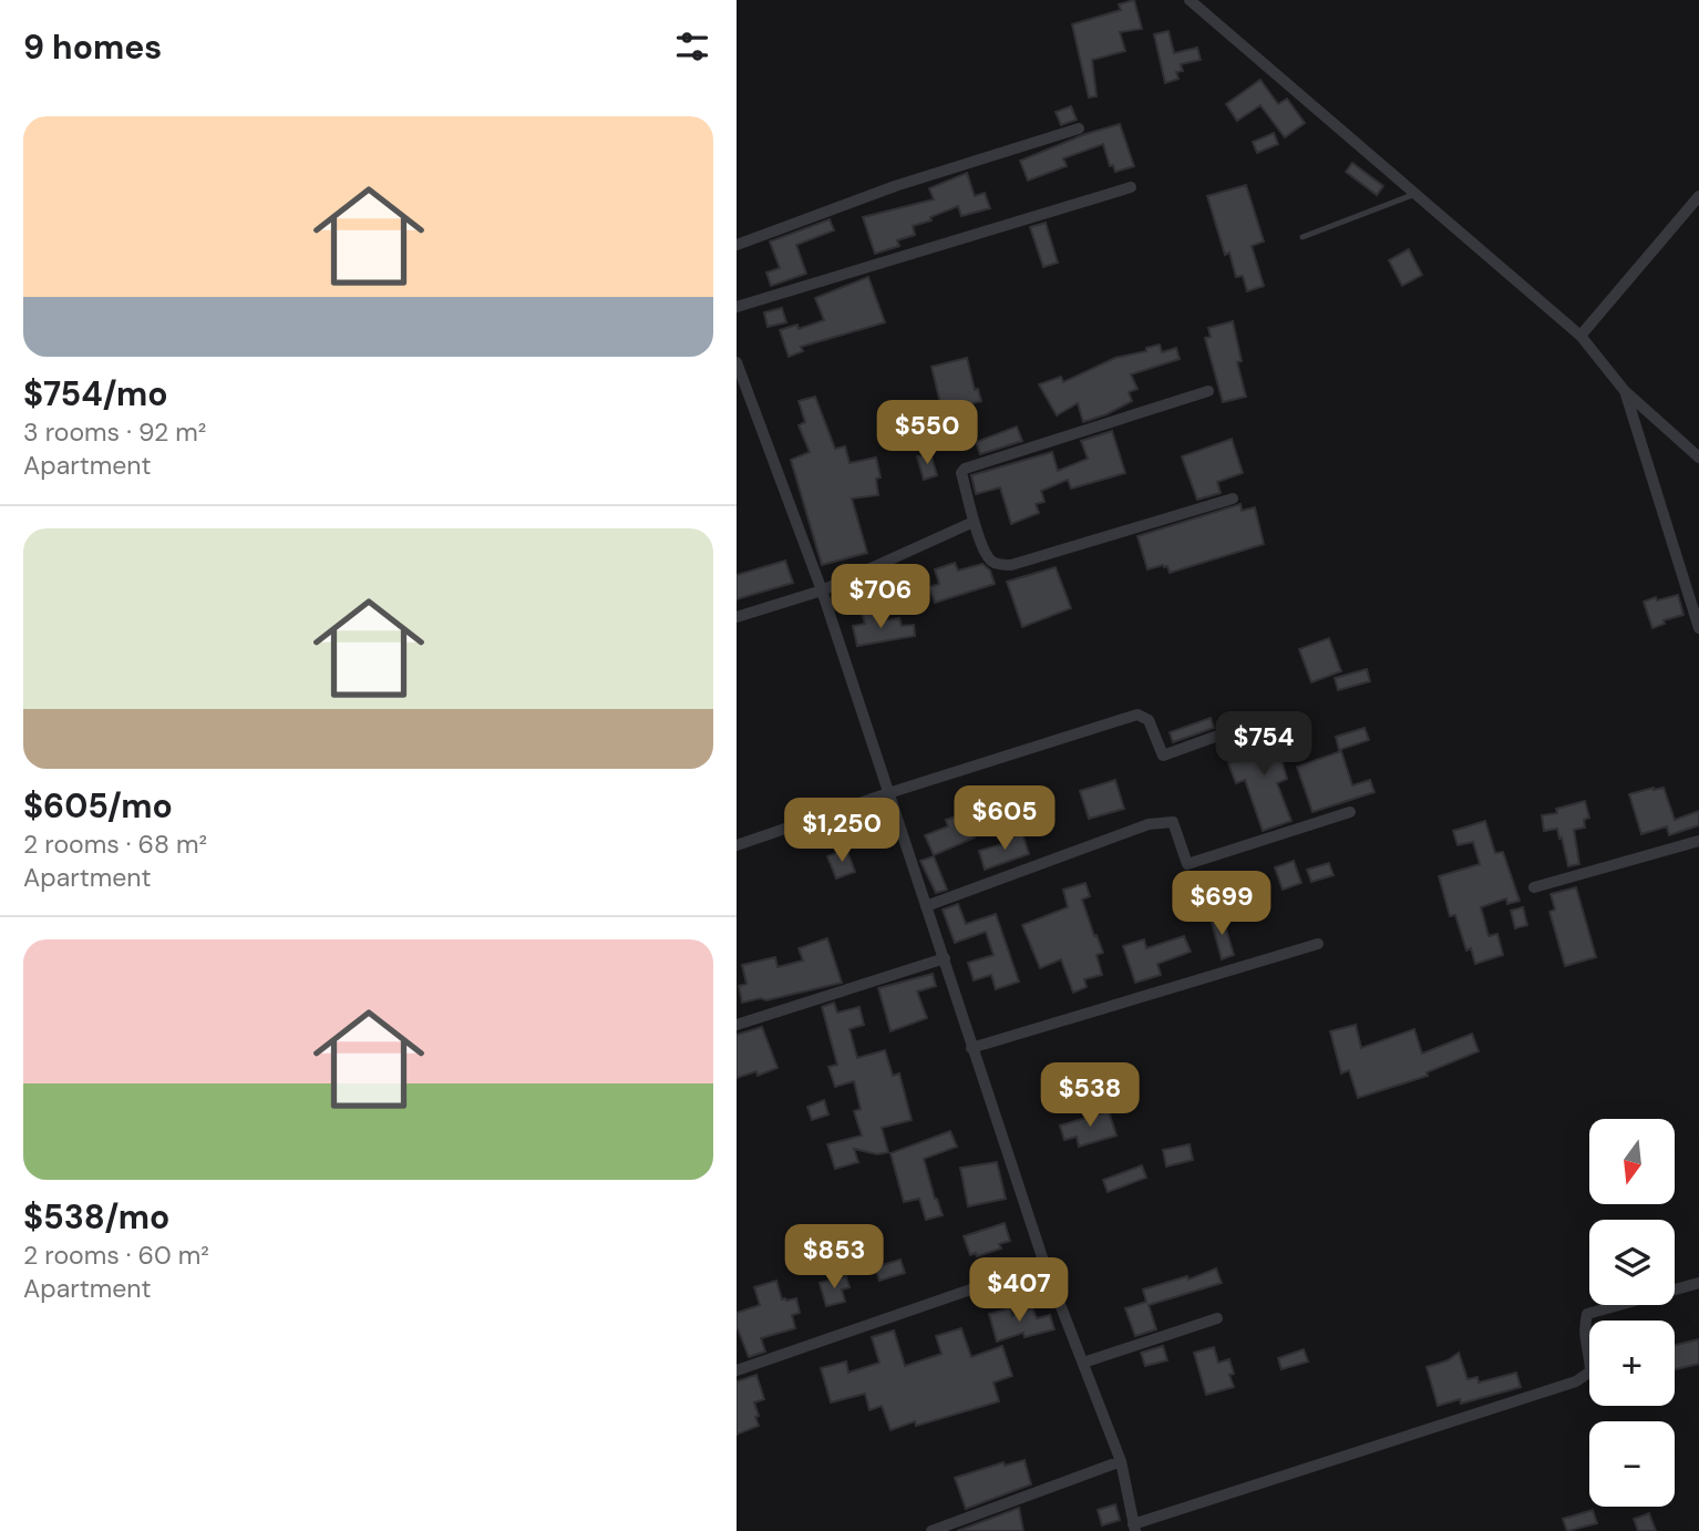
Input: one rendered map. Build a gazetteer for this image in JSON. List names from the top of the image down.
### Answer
{
  "north": "bottom",
  "page": {
    "heading": "9 homes",
    "list": [
      {
        "name": "$754/mo",
        "note": "3 rooms · 92 m² · Apartment"
      },
      {
        "name": "$605/mo",
        "note": "2 rooms · 68 m² · Apartment"
      },
      {
        "name": "$538/mo",
        "note": "2 rooms · 60 m² · Apartment"
      }
    ],
    "price": [
      "$550",
      "$706",
      "$754",
      "$605",
      "$1,250",
      "$699",
      "$538",
      "$853",
      "$407"
    ],
    "map_buttons": ["+", "−"]
  }
}
